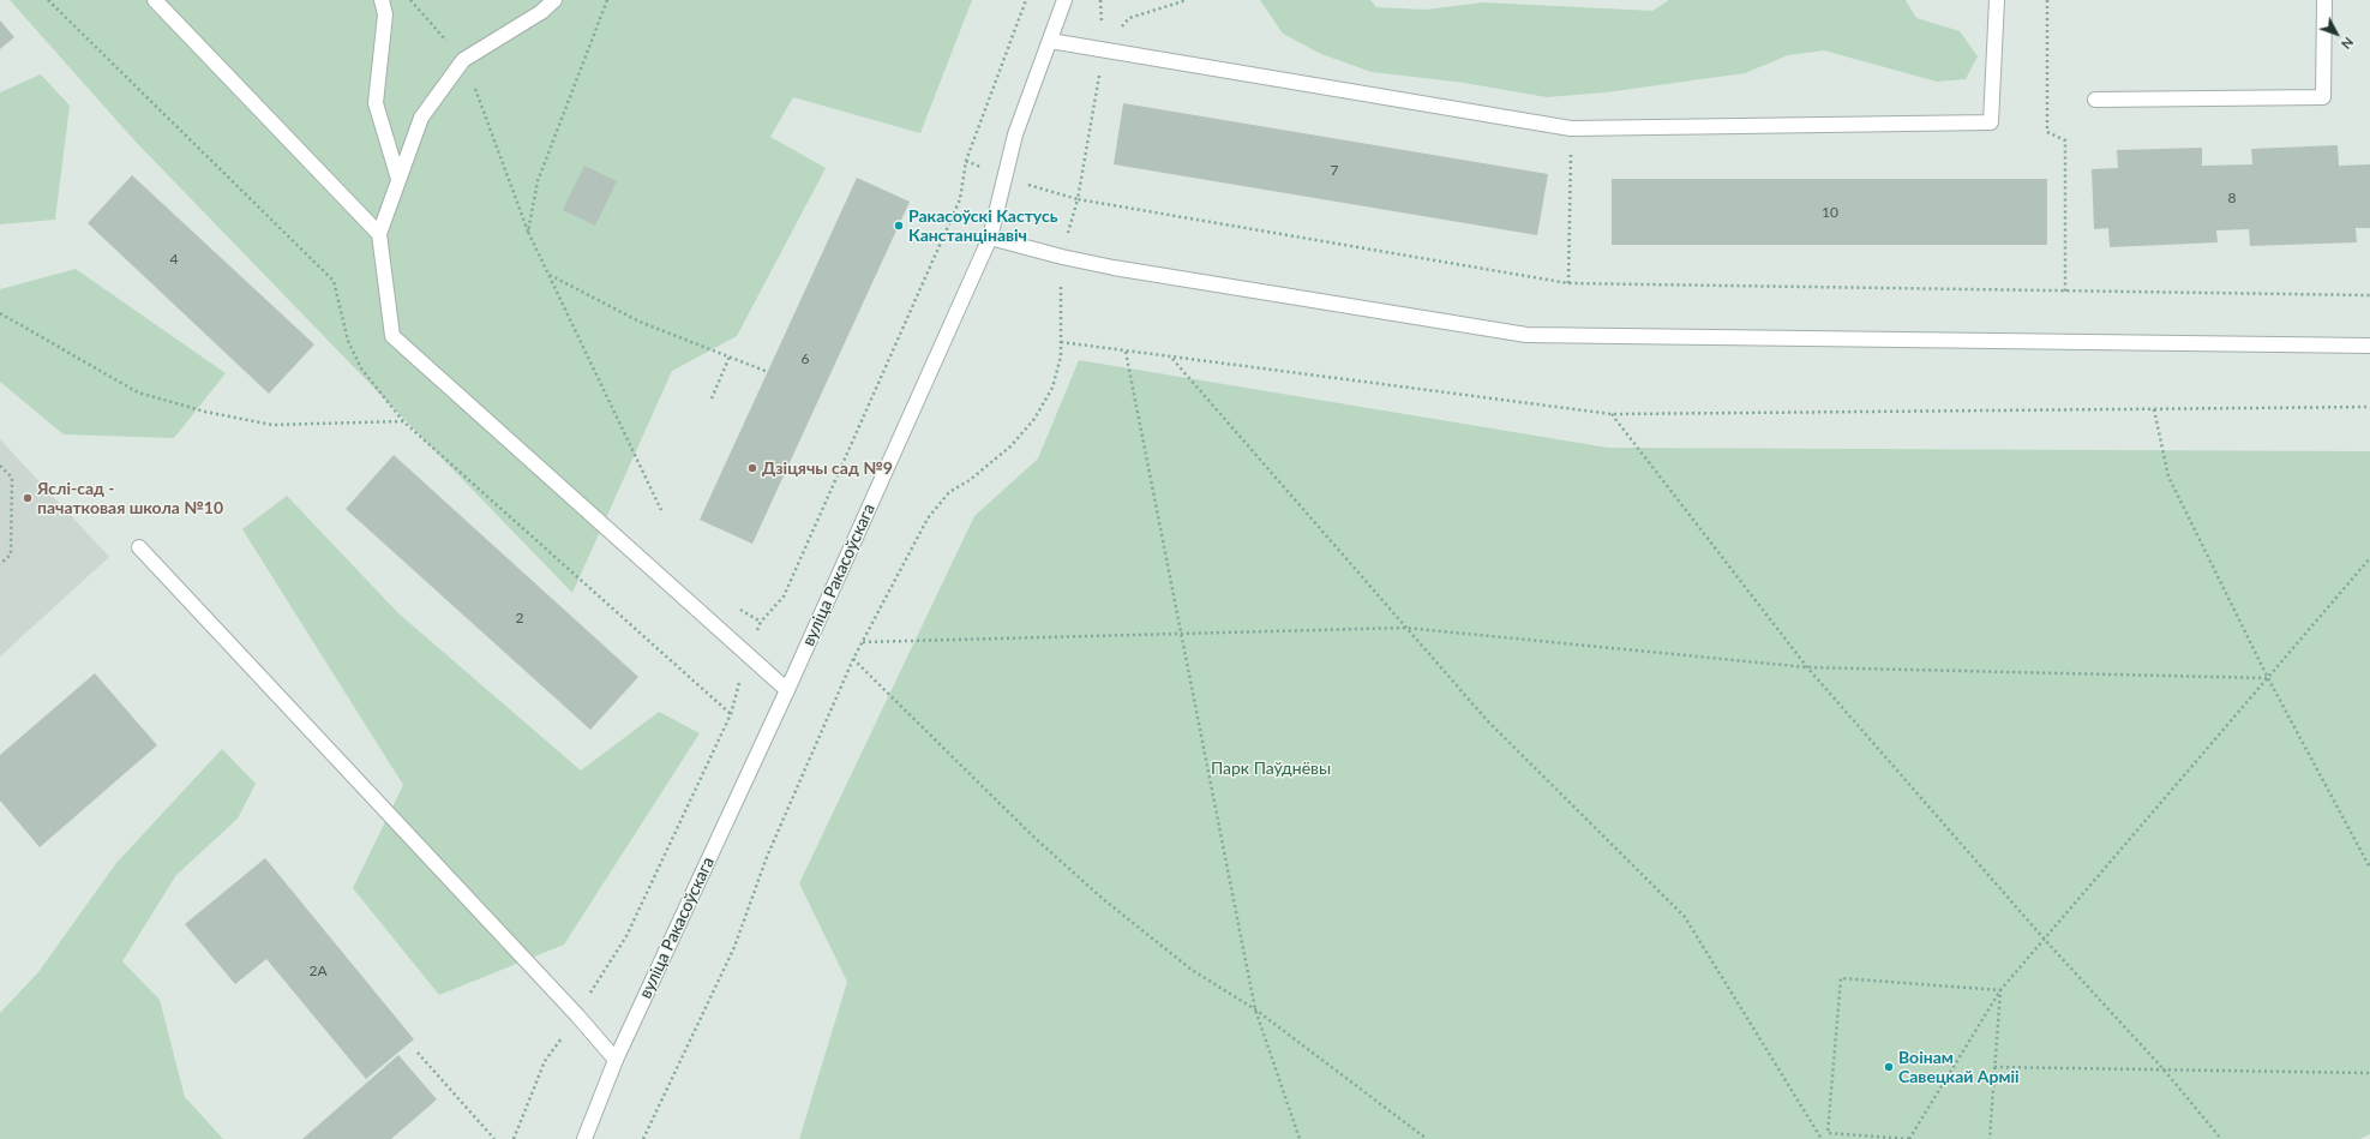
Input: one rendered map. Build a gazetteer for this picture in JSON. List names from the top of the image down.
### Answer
{
  "streets": {
    "street": ["вуліца Ракасоўскага"]
  },
  "parks": ["Парк Паўднёвы"],
  "places": [
    "Ракасоўскі Кастусь Канстанцінавіч",
    "Дзіцячы сад №9",
    "Яслі-сад - пачатковая школа №10",
    "Воінам Савецкай Арміі"
  ],
  "house_numbers": [
    "7",
    "8",
    "10",
    "4",
    "6",
    "2",
    "2А"
  ],
  "north": "bottom right"
}
